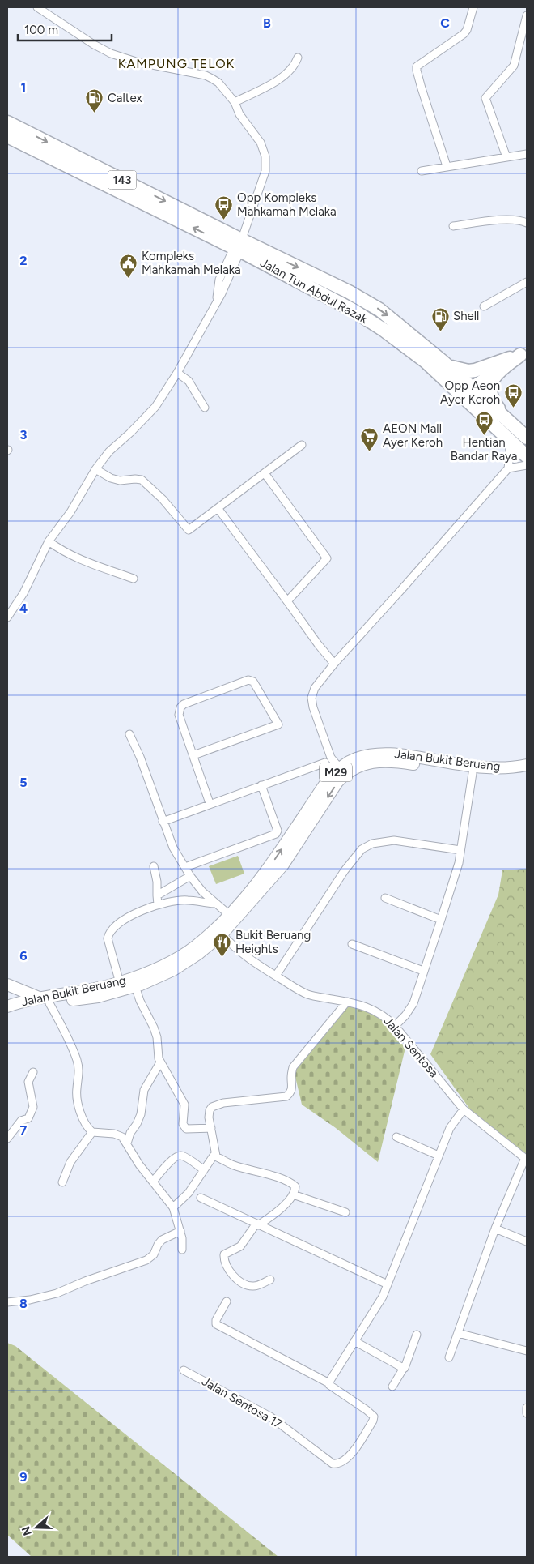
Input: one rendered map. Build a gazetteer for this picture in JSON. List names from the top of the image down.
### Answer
{
  "streets": {
    "highway": ["143", "Jalan Tun Abdul Razak"],
    "main road": ["Jalan Bukit Beruang", "M29"],
    "street": ["Jalan Sentosa", "Jalan Sentosa 17"]
  },
  "crossings": [
    ["Jalan Bukit Beruang", "Jalan Sentosa"]
  ],
  "districts": ["KAMPUNG TELOK"],
  "places": {
    "fuel station": ["Caltex", "Shell"],
    "bus stop": ["Opp Kompleks Mahkamah Melaka", "Opp Aeon Ayer Keroh", "Hentian Bandar Raya"],
    "public building": ["Kompleks Mahkamah Melaka"],
    "supermarket": ["AEON Mall Ayer Keroh"],
    "restaurant": ["Bukit Beruang Heights"]
  },
  "scale_bar": "100 m",
  "north": "left",
  "grid": {
    "columns": ["B", "C"],
    "rows": [
      "1",
      "2",
      "3",
      "4",
      "5",
      "6",
      "7",
      "8",
      "9"
    ]
  }
}
